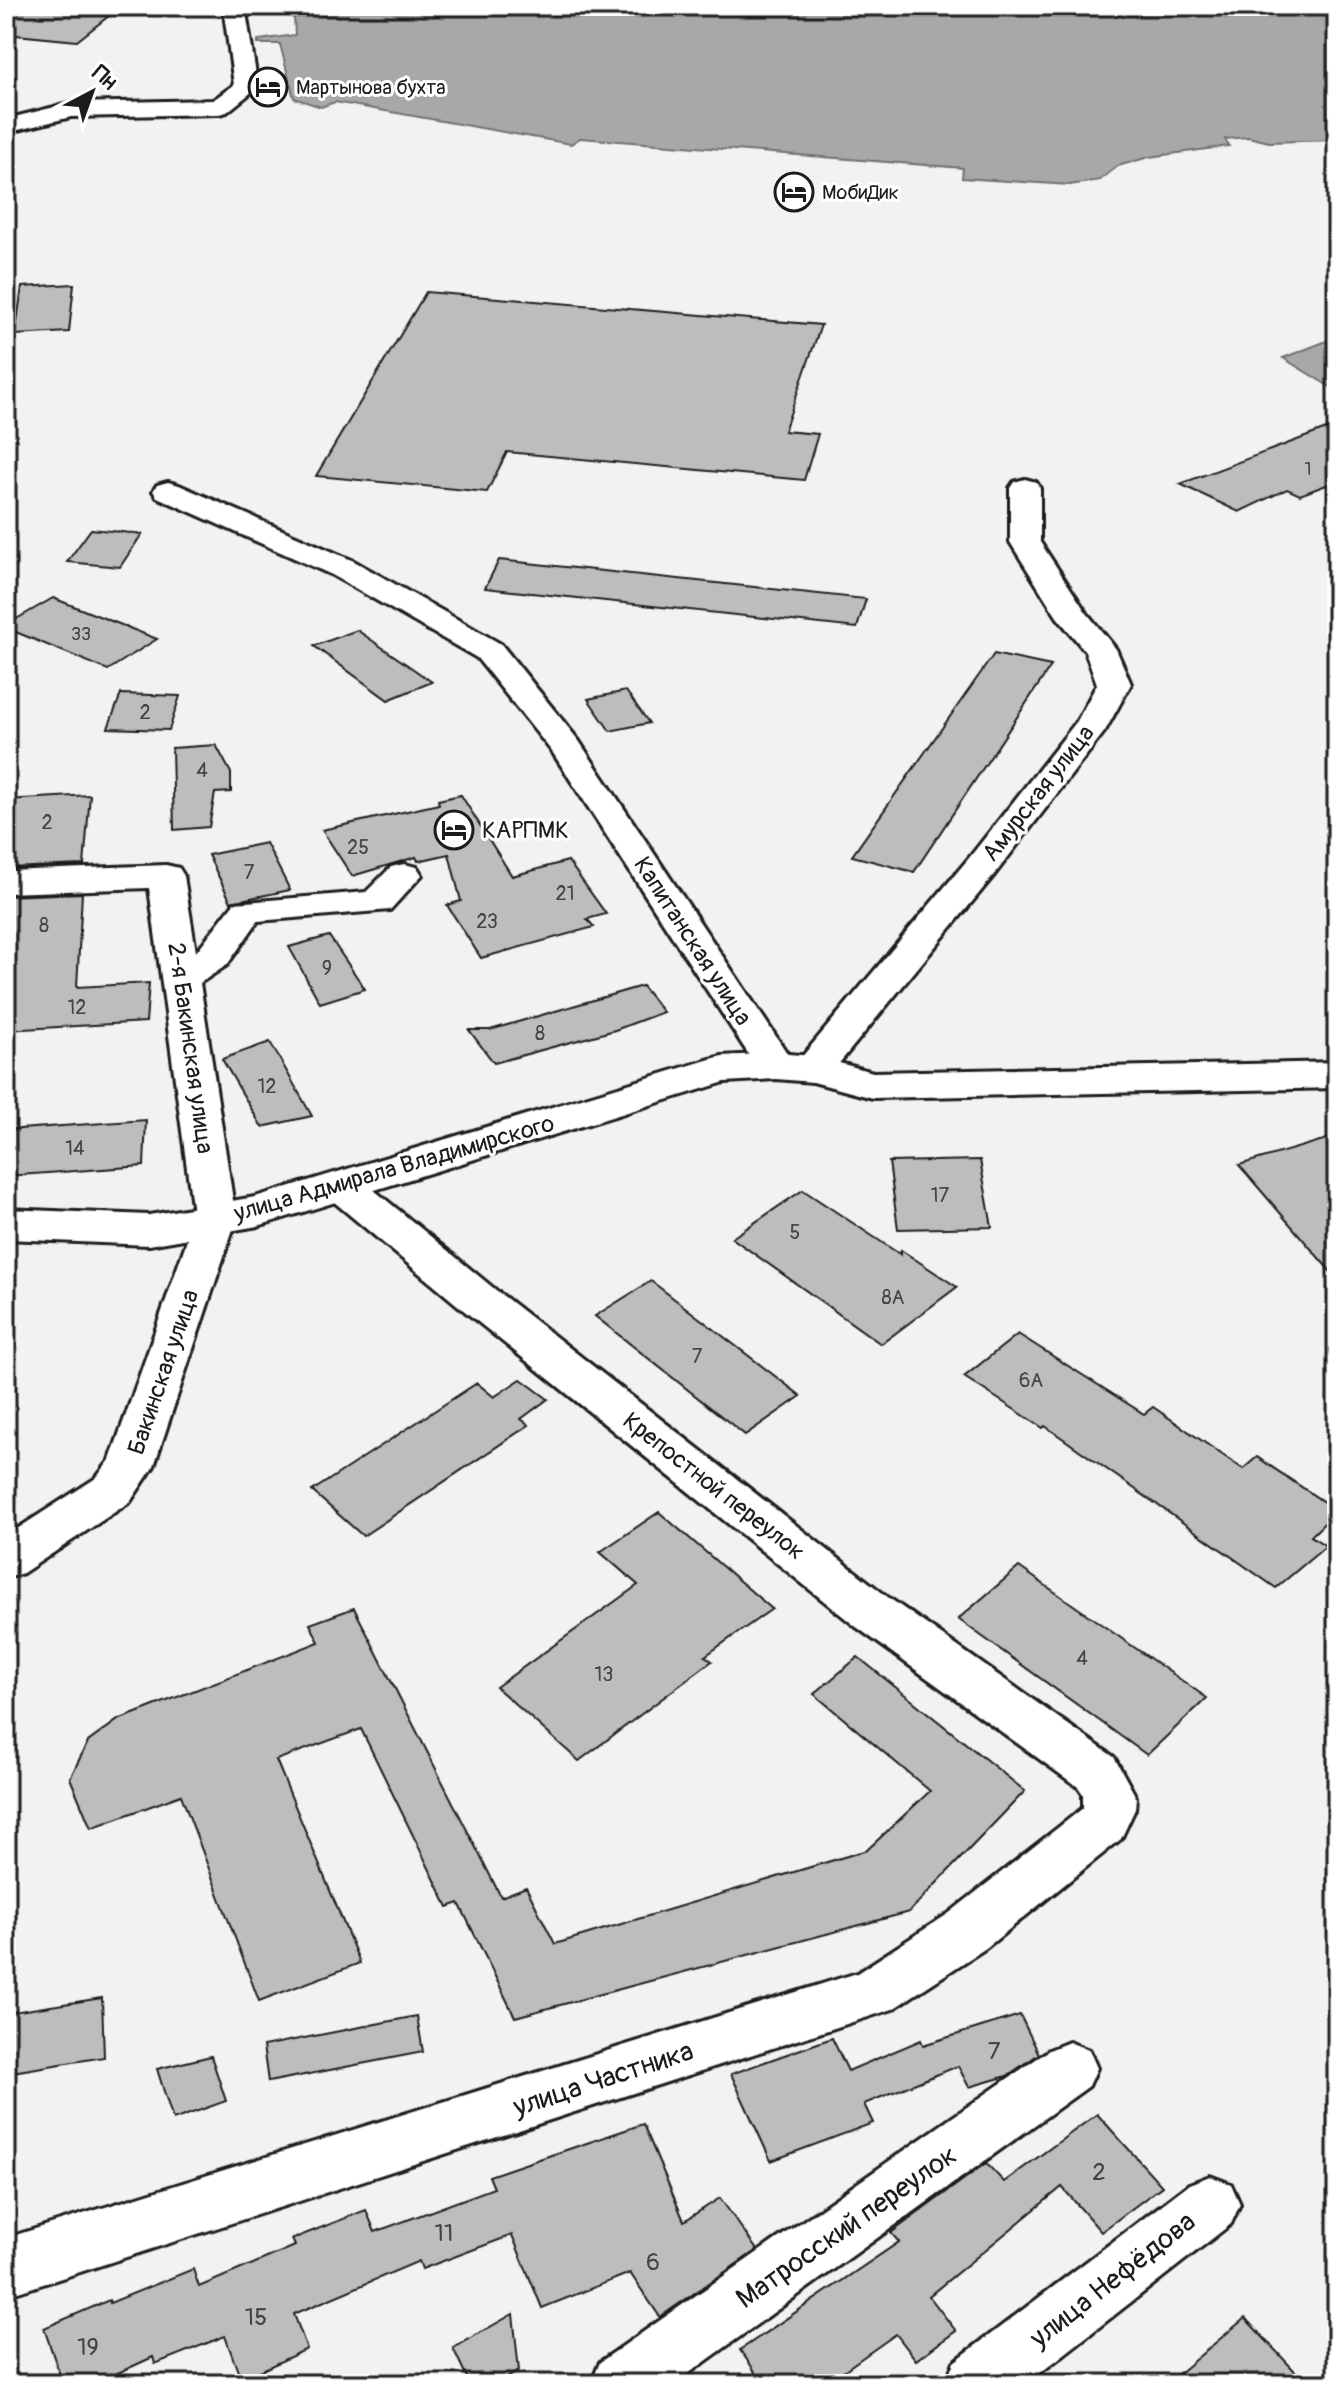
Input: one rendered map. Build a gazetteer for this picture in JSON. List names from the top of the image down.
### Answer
{
  "streets": {
    "main road": ["улица Адмирала Владимирского"],
    "street": [
      "Амурская улица",
      "Капитанская улица",
      "2-я Бакинская улица",
      "Бакинская улица",
      "Крепостной переулок",
      "улица Частника",
      "Матросский переулок",
      "улица Нефёдова"
    ]
  },
  "crossings": [
    ["Амурская улица", "Капитанская улица"],
    ["Амурская улица", "улица Адмирала Владимирского"],
    ["Капитанская улица", "улица Адмирала Владимирского"],
    ["2-я Бакинская улица", "улица Адмирала Владимирского"],
    ["2-я Бакинская улица", "Бакинская улица"],
    ["улица Адмирала Владимирского", "Бакинская улица"],
    ["улица Адмирала Владимирского", "Крепостной переулок"],
    ["Крепостной переулок", "улица Частника"]
  ],
  "places": {
    "hotel": ["Мартынова бухта", "МобиДик", "КАРПМК"]
  },
  "house_numbers": [
    "1",
    "33",
    "2",
    "4",
    "2",
    "25",
    "7",
    "21",
    "23",
    "8",
    "9",
    "12",
    "8",
    "12",
    "14",
    "17",
    "5",
    "8А",
    "7",
    "6А",
    "4",
    "13",
    "7",
    "2",
    "11",
    "6",
    "15",
    "19"
  ],
  "north": "top right"
}
